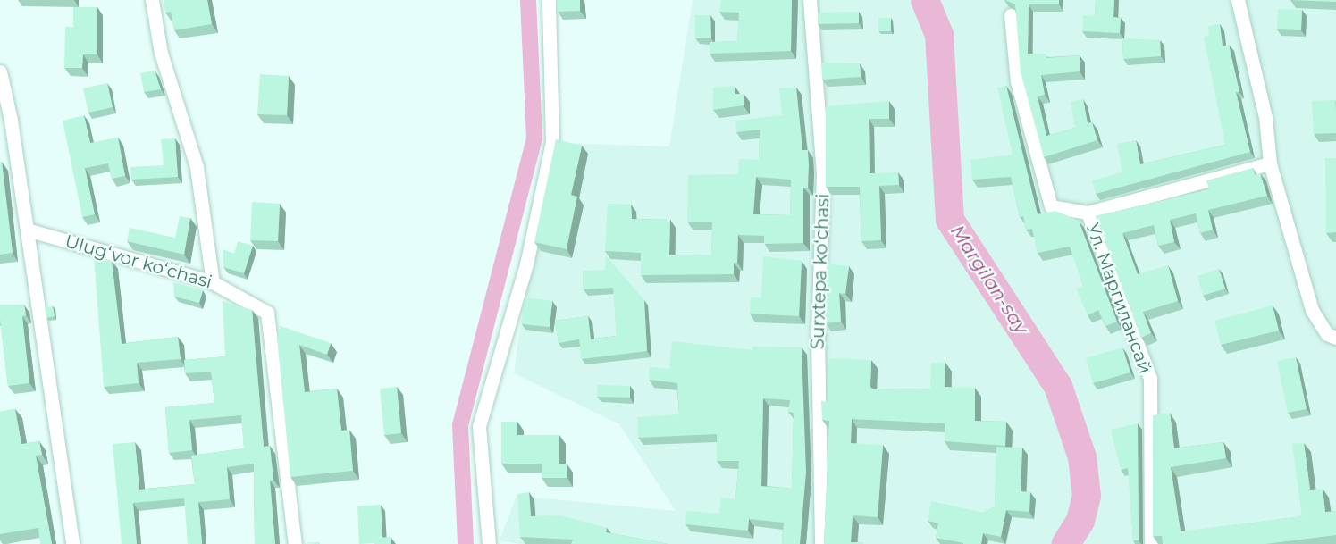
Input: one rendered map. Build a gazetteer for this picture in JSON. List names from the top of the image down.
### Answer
{
  "streets": {
    "street": ["Ulugʻvor koʻchasi", "Surxtepa koʻchasi", "Ул. Маргилансай"]
  },
  "water": ["Margilan-say"]
}
